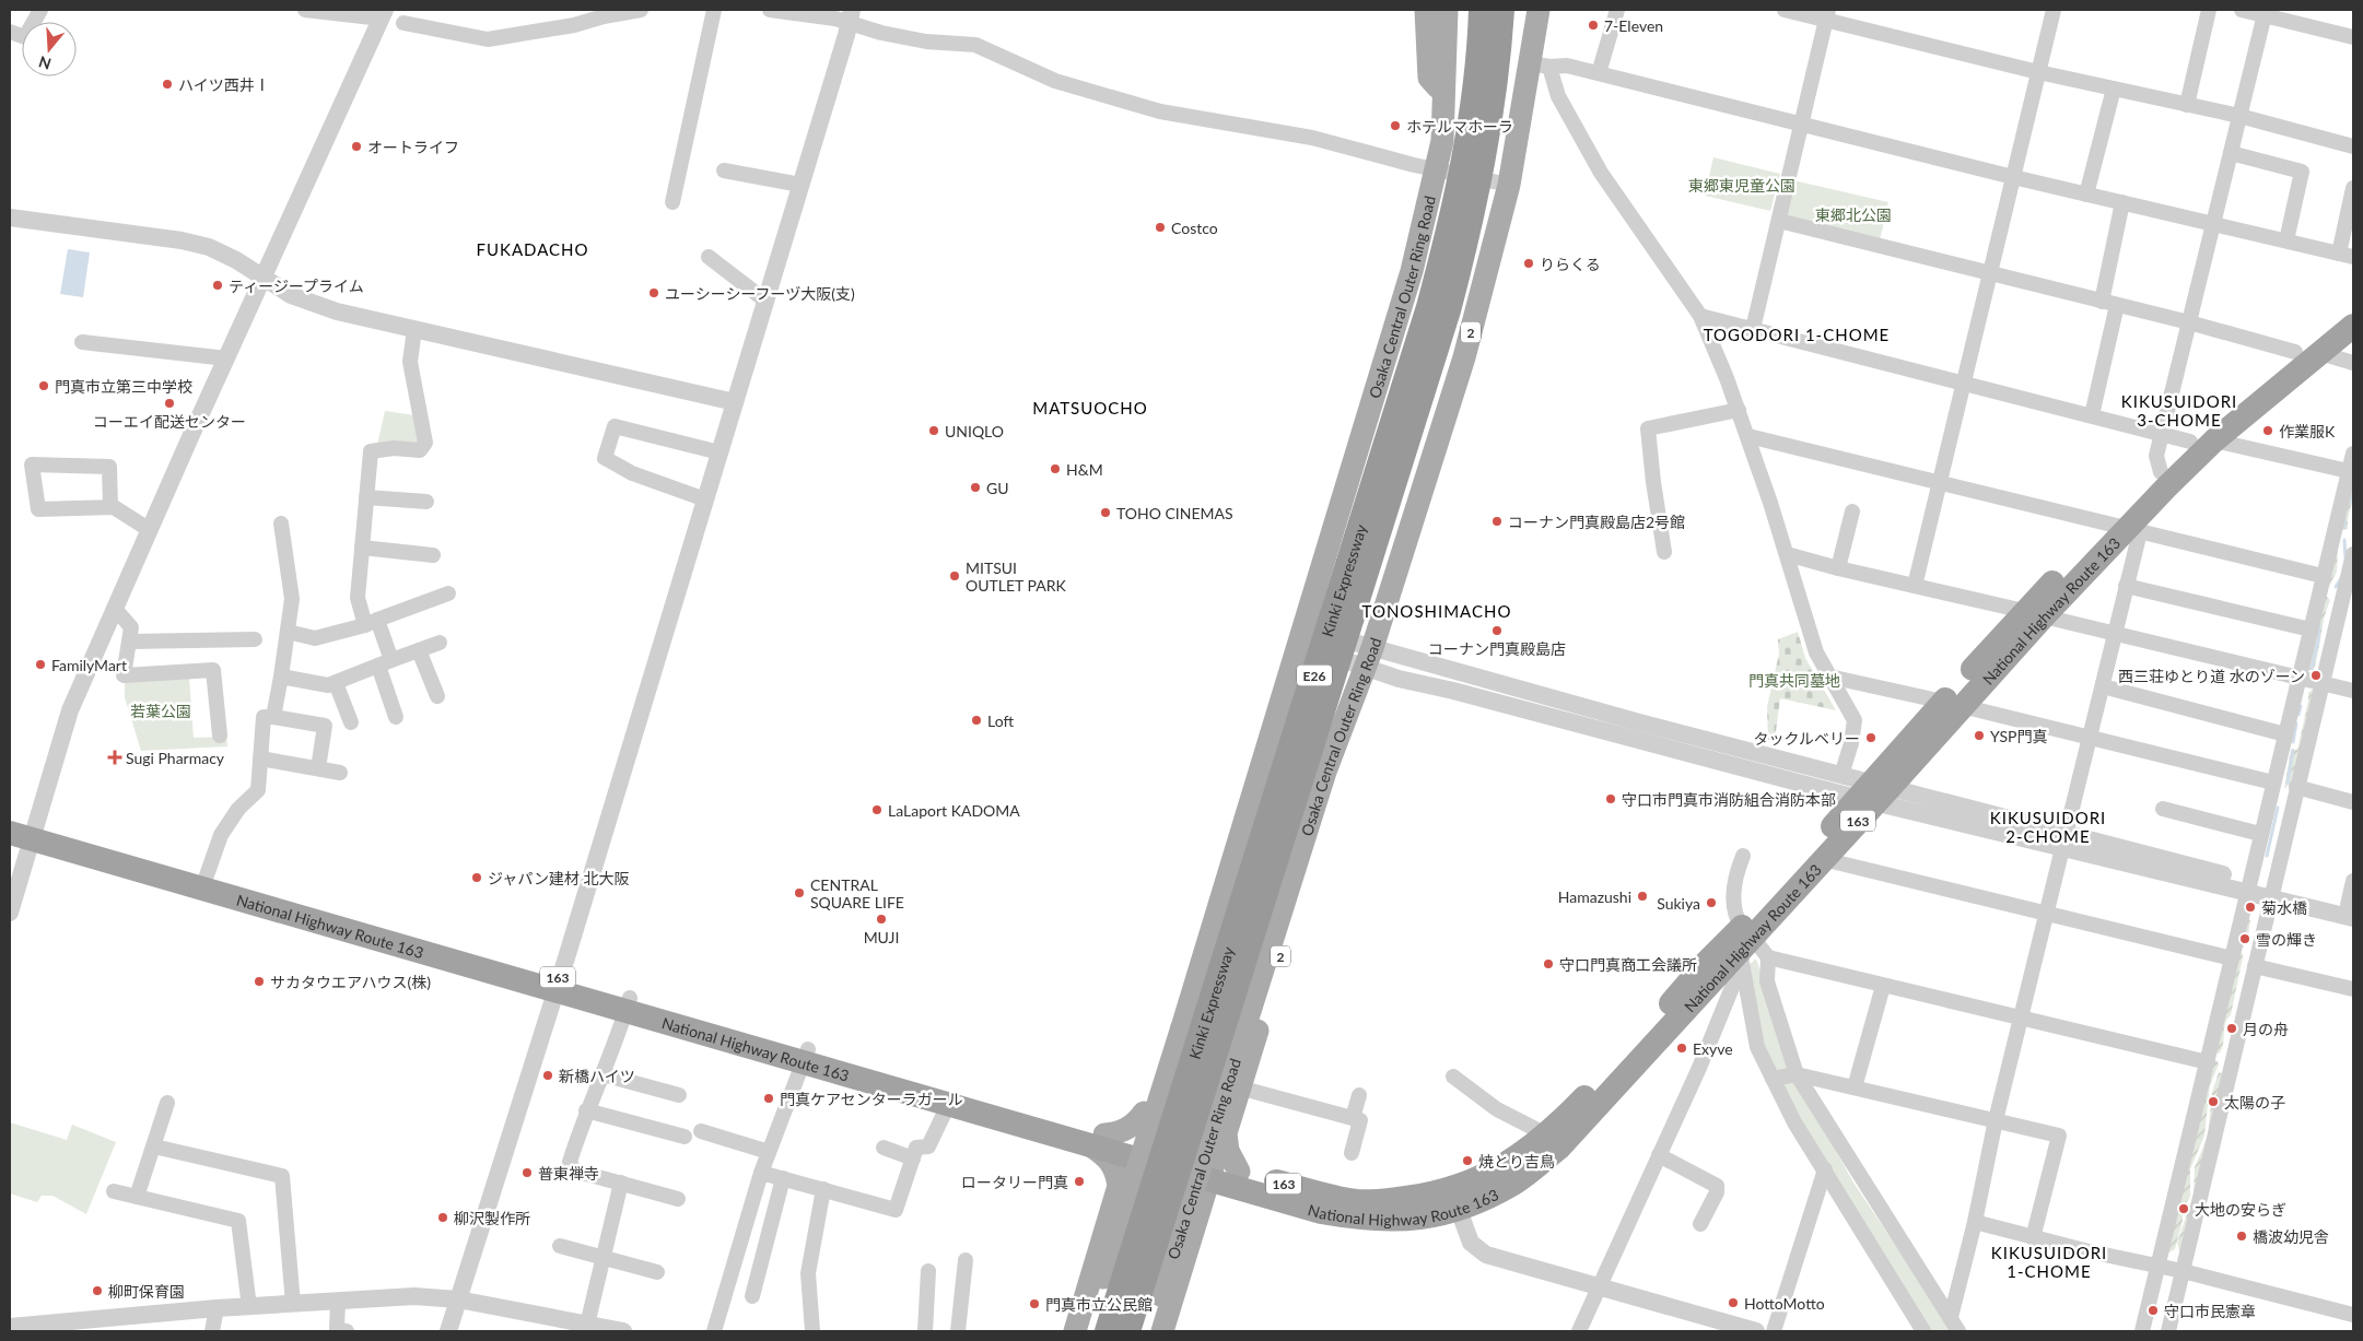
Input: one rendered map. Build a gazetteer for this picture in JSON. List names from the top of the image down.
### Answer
{
  "streets": {
    "highway": [
      "Kinki Expressway",
      "National Highway Route 163",
      "E26",
      "163"
    ],
    "main road": ["Osaka Central Outer Ring Road", "2"]
  },
  "crossings": [
    ["Osaka Central Outer Ring Road", "2"],
    ["2", "National Highway Route 163"]
  ],
  "districts": [
    "FUKADACHO",
    "TOGODORI 1-CHOME",
    "KIKUSUIDORI 3-CHOME",
    "MATSUOCHO",
    "TONOSHIMACHO",
    "KIKUSUIDORI 2-CHOME",
    "KIKUSUIDORI 1-CHOME"
  ],
  "parks": [
    "東郷東児童公園",
    "東郷北公園",
    "門真共同墓地",
    "若葉公園"
  ],
  "places": {
    "other": [
      "7-Eleven",
      "ハイツ西井Ⅰ",
      "ホテルマホーラ",
      "オートライフ",
      "Costco",
      "りらくる",
      "ティージープライム",
      "ユーシーシーフーヅ大阪(支)",
      "門真市立第三中学校",
      "コーエイ配送センター",
      "UNIQLO",
      "作業服K",
      "H&M",
      "GU",
      "TOHO CINEMAS",
      "コーナン門真殿島店2号館",
      "MITSUI OUTLET PARK",
      "コーナン門真殿島店",
      "FamilyMart",
      "西三荘ゆとり道 水のゾーン",
      "Loft",
      "YSP門真",
      "タックルベリー",
      "守口市門真市消防組合消防本部",
      "LaLaport KADOMA",
      "ジャパン建材 北大阪",
      "CENTRAL SQUARE LIFE",
      "Hamazushi",
      "Sukiya",
      "菊水橋",
      "MUJI",
      "雪の輝き",
      "守口門真商工会議所",
      "サカタウエアハウス(株)",
      "月の舟",
      "Exyve",
      "新橋ハイツ",
      "門真ケアセンターラガール",
      "太陽の子",
      "焼とり吉鳥",
      "普東禅寺",
      "ロータリー門真",
      "大地の安らぎ",
      "柳沢製作所",
      "橋波幼児舎",
      "柳町保育園",
      "HottoMotto",
      "門真市立公民館",
      "守口市民憲章"
    ],
    "health": ["Sugi Pharmacy"]
  },
  "north": "bottom"
}
